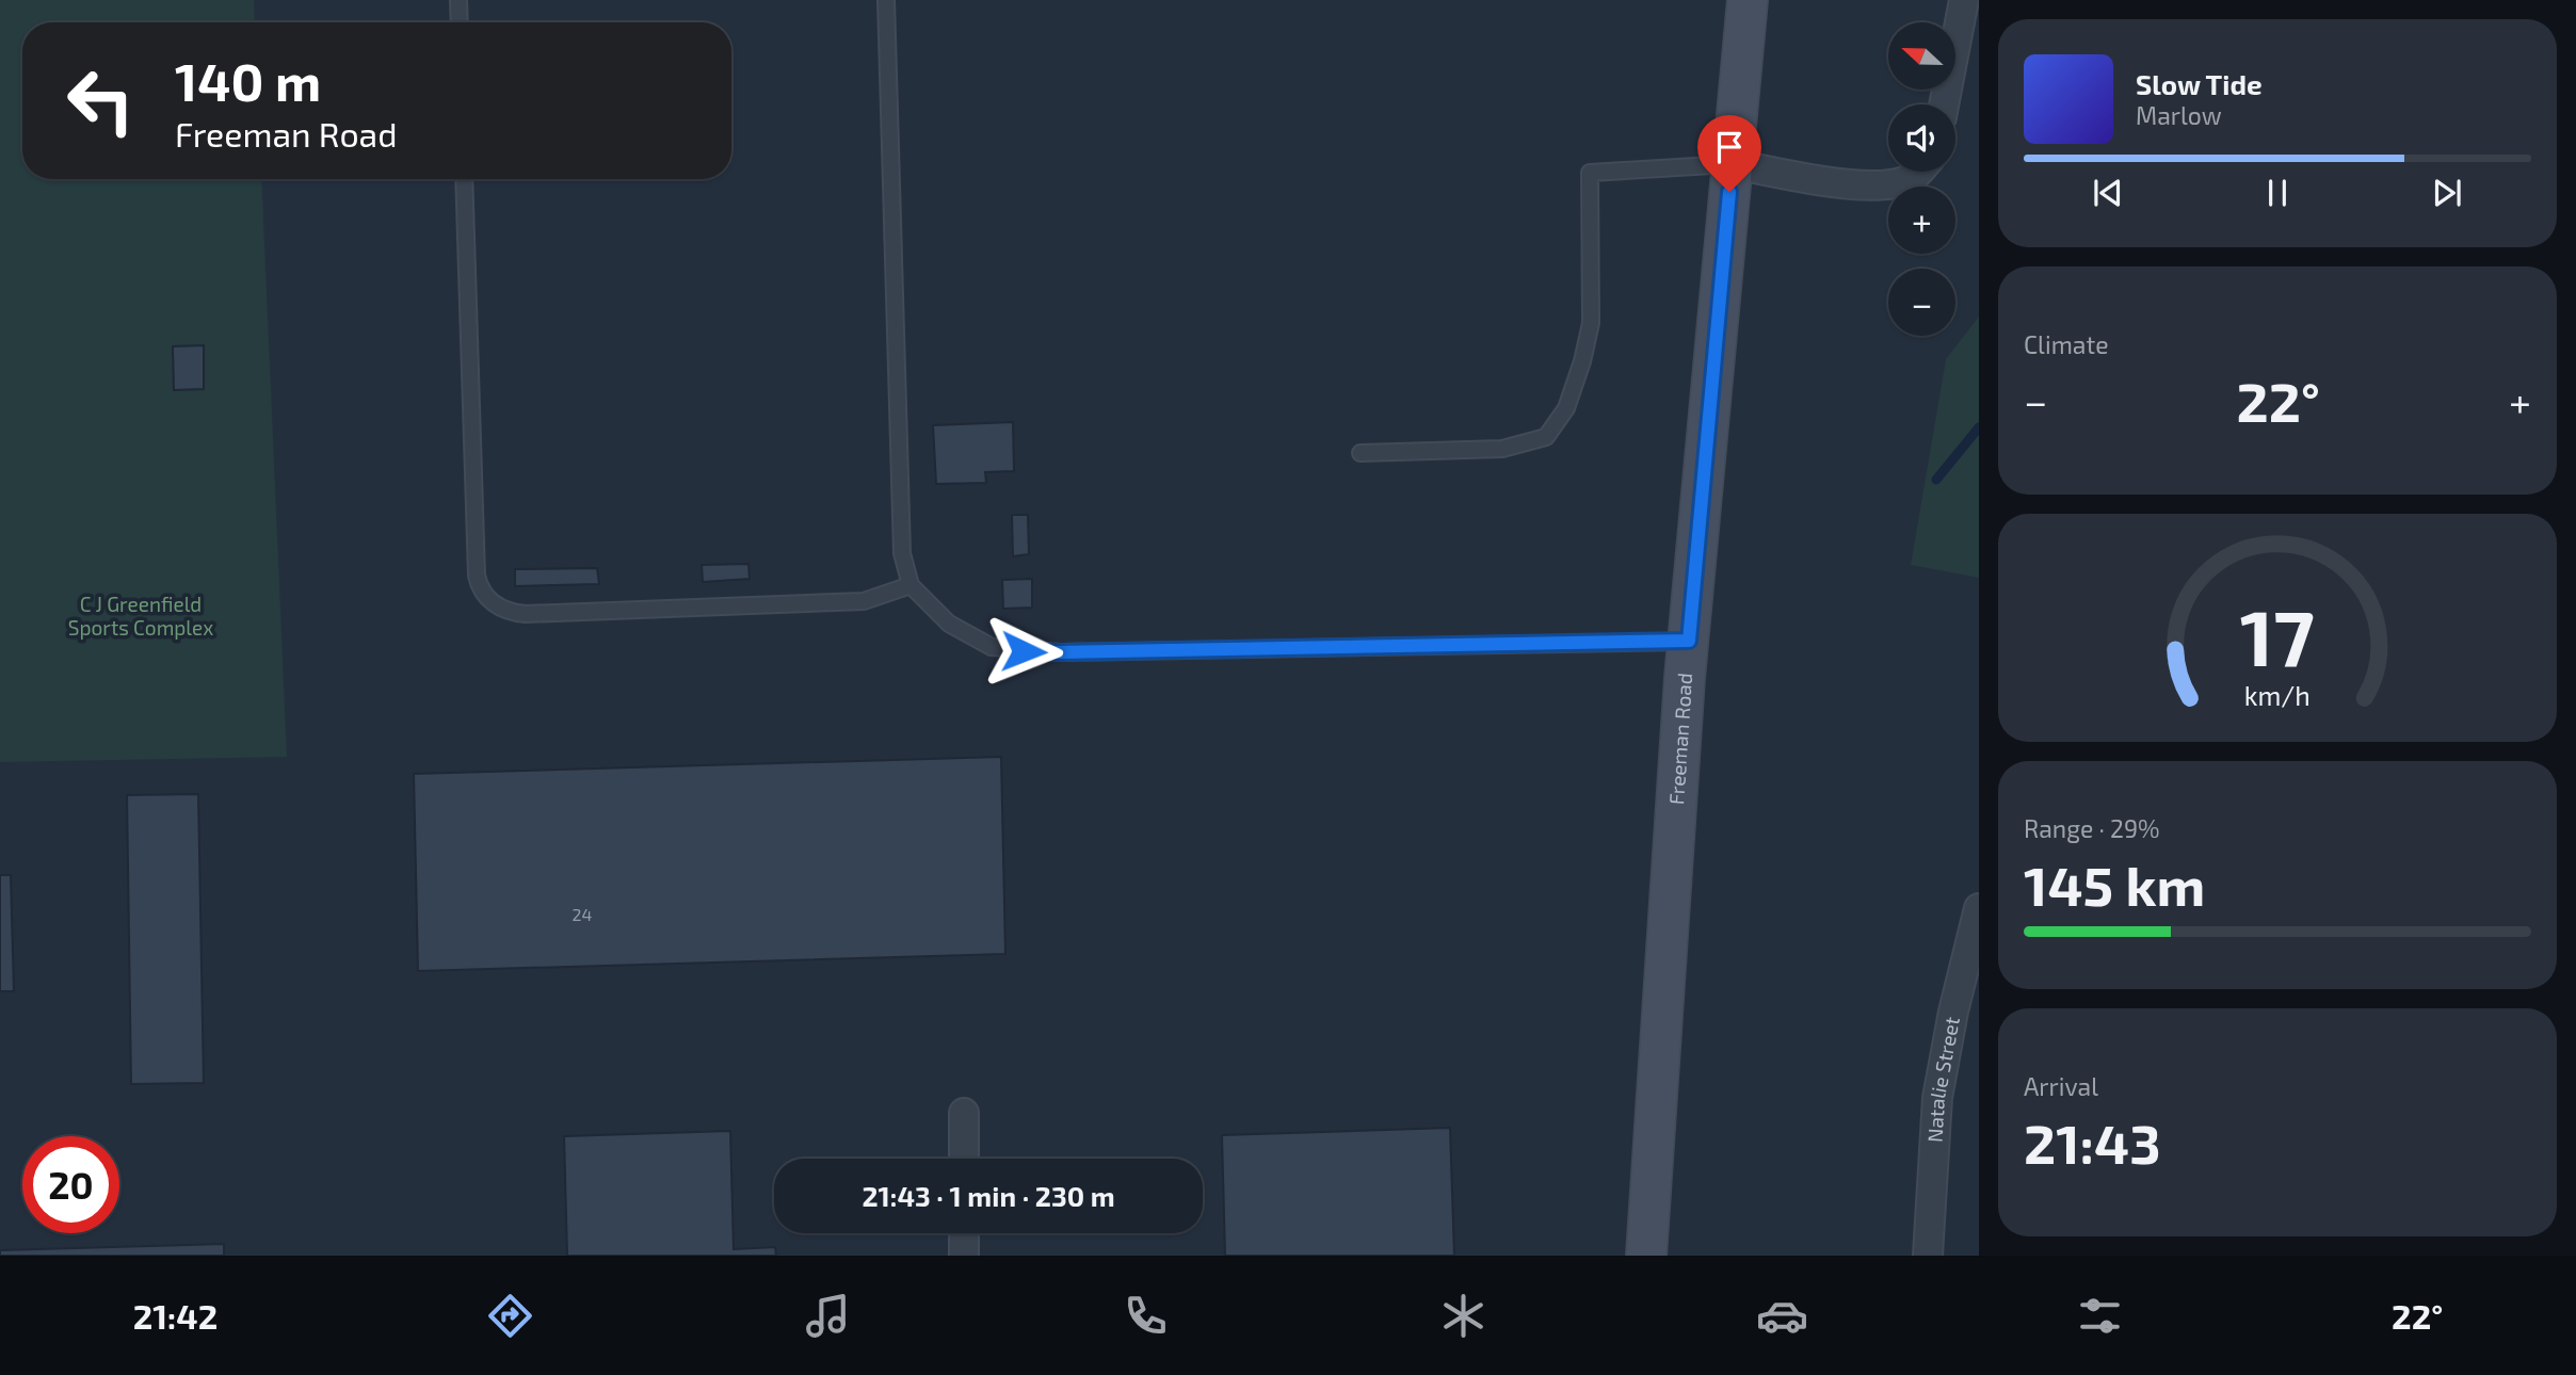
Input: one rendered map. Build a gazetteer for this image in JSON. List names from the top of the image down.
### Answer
{
  "streets": {
    "street": ["Freeman Road", "Natalie Street"]
  },
  "parks": ["C J Greenfield Sports Complex"],
  "house_numbers": ["24"],
  "north": "left",
  "page": {
    "map_buttons": ["+", "−"],
    "turn": ["140 m", "Freeman Road"],
    "song": ["Slow Tide", "Marlow"],
    "tile": [
      "Climate",
      ["Range · 29%", "145 km"],
      ["Arrival", "21:43"]
    ],
    "heat": ["−", "22°", "+"],
    "limit": "20",
    "trip": "21:43 · 1 min · 230 m",
    "tabs": ["21:42", "22°"],
    "gauge": ["17", "km/h"]
  }
}
